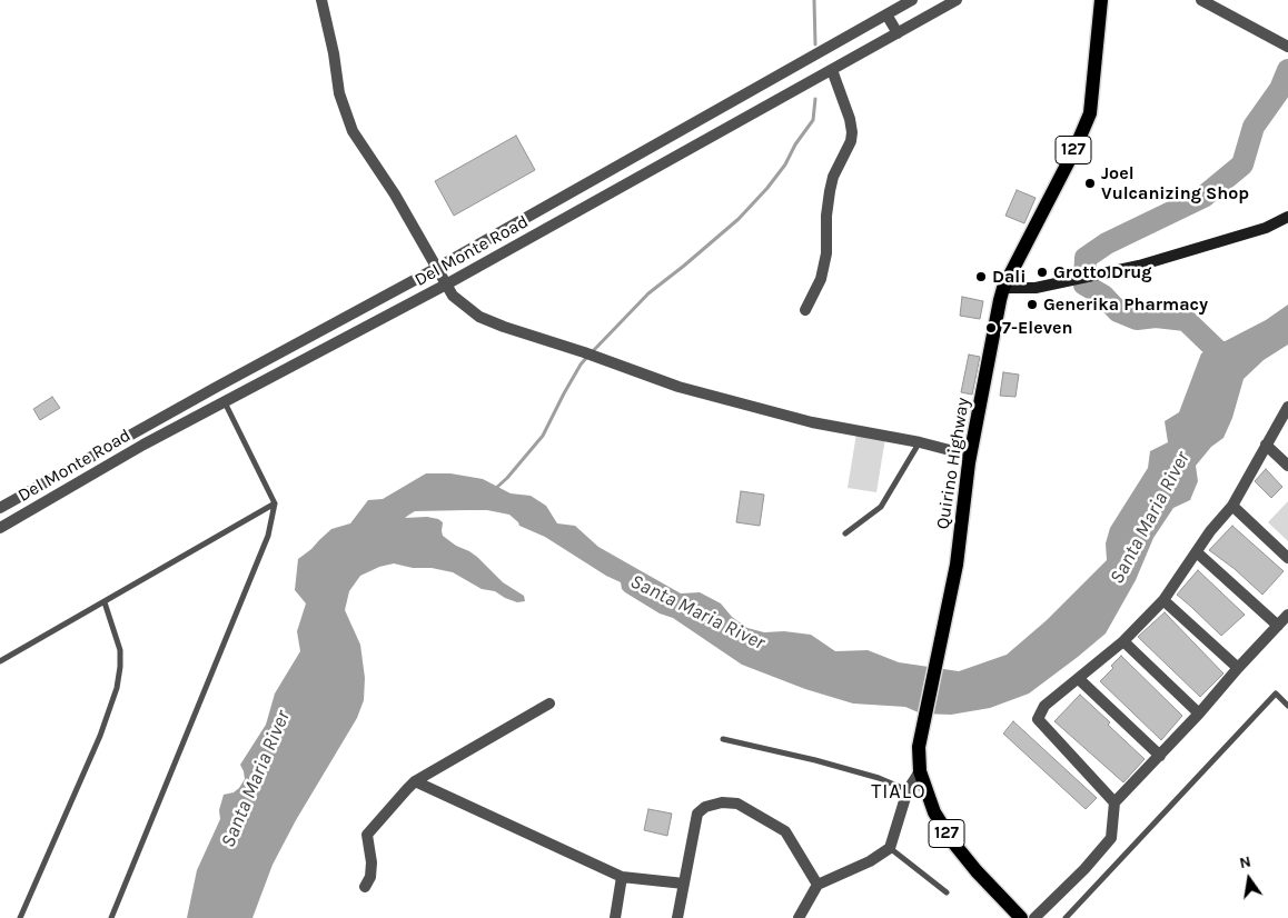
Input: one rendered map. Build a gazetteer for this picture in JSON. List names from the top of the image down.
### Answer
{
  "streets": {
    "main road": ["127", "Quirino Highway"],
    "street": ["Del Monte Road"]
  },
  "districts": ["TIALO"],
  "water": ["Santa Maria River"],
  "places": [
    "Joel Vulcanizing Shop",
    "Grotto Drug",
    "Dali",
    "Generika Pharmacy",
    "7-Eleven"
  ],
  "north": "top"
}
